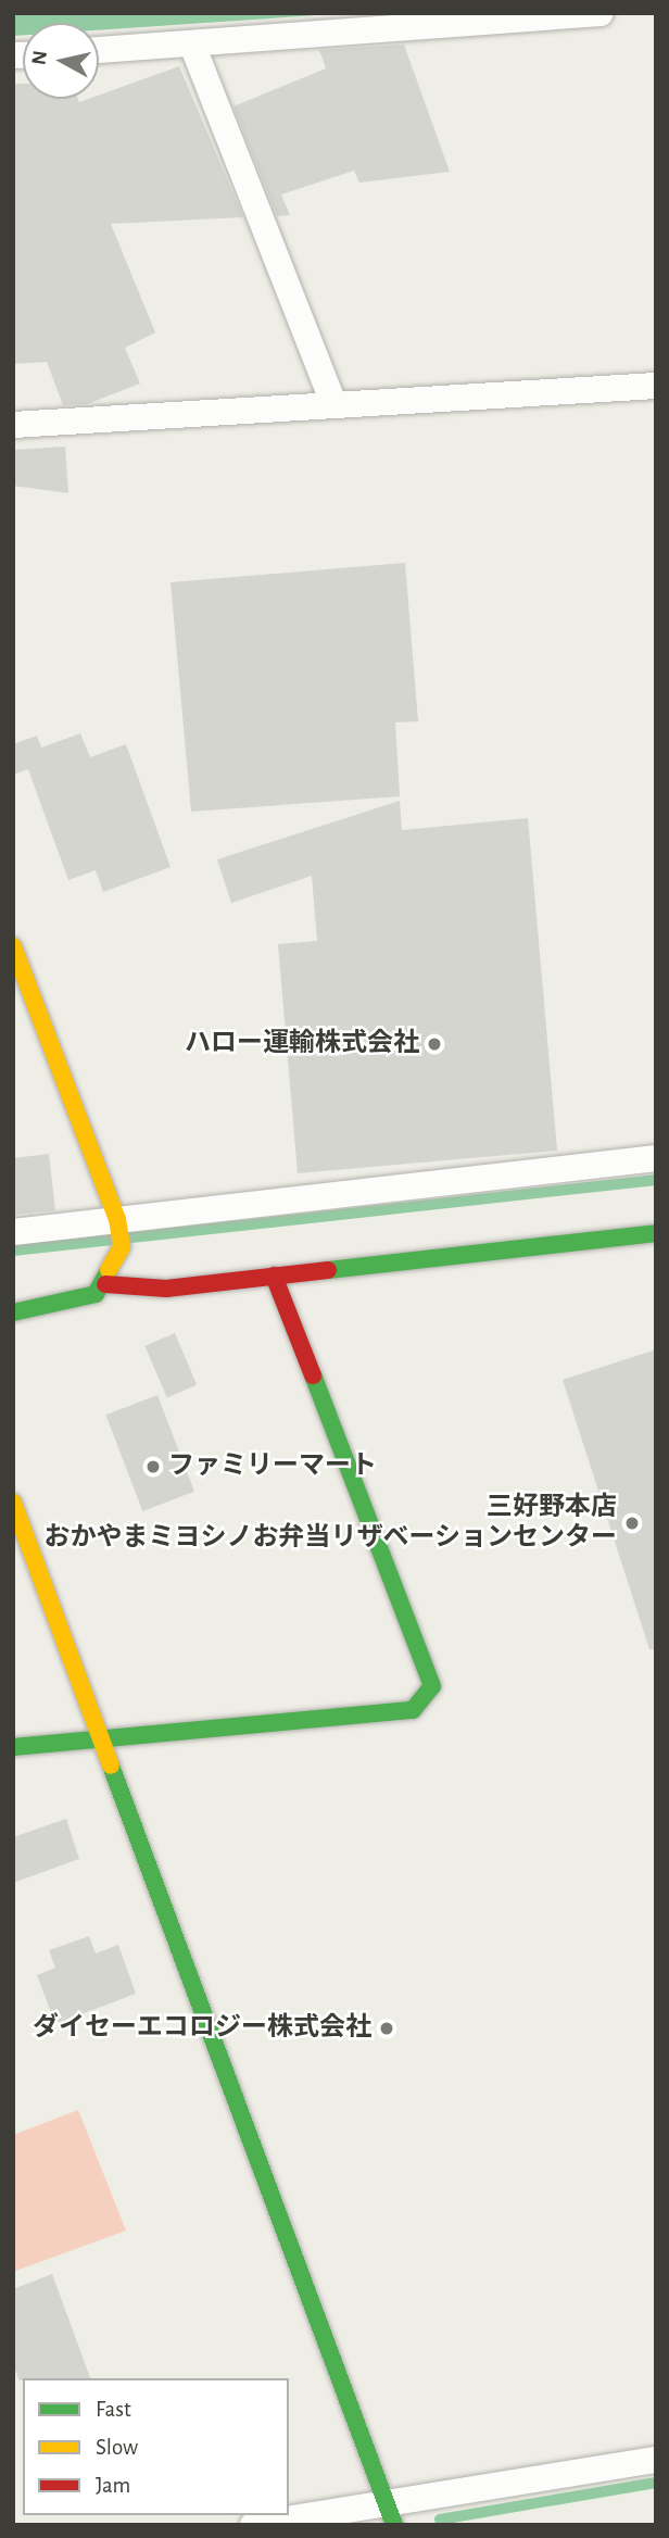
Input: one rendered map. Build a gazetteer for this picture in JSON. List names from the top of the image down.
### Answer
{
  "places": [
    "ハロー運輸株式会社",
    "ファミリーマート",
    "三好野本店 おかやまミヨシノお弁当リザベーションセンター",
    "ダイセーエコロジー株式会社"
  ],
  "legend": ["Fast", "Slow", "Jam"],
  "north": "left"
}
